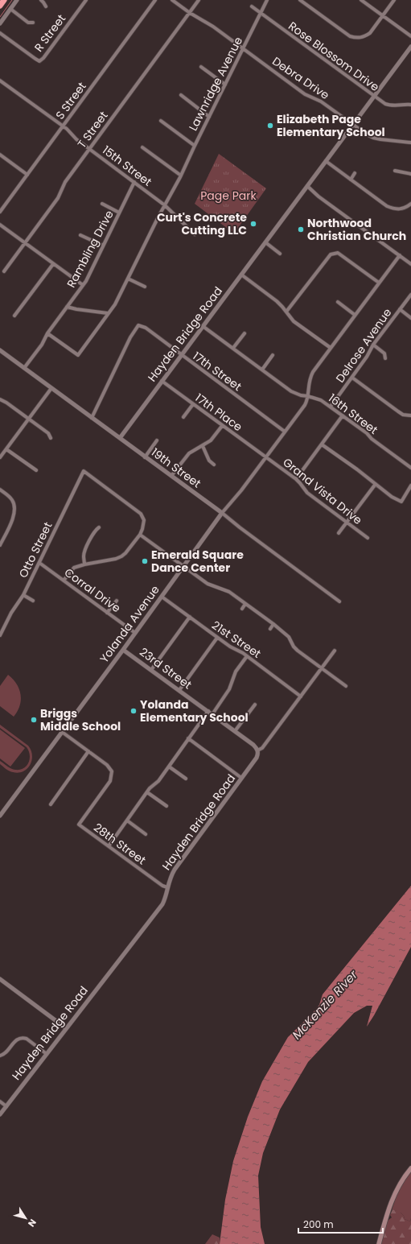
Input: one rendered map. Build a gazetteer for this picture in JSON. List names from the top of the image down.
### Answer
{
  "streets": {
    "street": [
      "R Street",
      "Rose Blossom Drive",
      "Debra Drive",
      "Lawnridge Avenue",
      "S Street",
      "T Street",
      "15th Street",
      "Rambling Drive",
      "Hayden Bridge Road",
      "Delrose Avenue",
      "17th Street",
      "17th Place",
      "16th Street",
      "19th Street",
      "Grand Vista Drive",
      "Otto Street",
      "Corral Drive",
      "Yolanda Avenue",
      "21st Street",
      "23rd Street",
      "28th Street"
    ]
  },
  "crossings": [
    ["Rose Blossom Drive", "Lawnridge Avenue"],
    ["Rose Blossom Drive", "Hayden Bridge Road"],
    ["Debra Drive", "Lawnridge Avenue"],
    ["Debra Drive", "T Street"],
    ["Debra Drive", "Hayden Bridge Road"],
    ["Lawnridge Avenue", "15th Street"],
    ["Lawnridge Avenue", "Rambling Drive"],
    ["S Street", "15th Street"],
    ["T Street", "15th Street"],
    ["15th Street", "Rambling Drive"],
    ["Rambling Drive", "19th Street"],
    ["Hayden Bridge Road", "17th Street"],
    ["Hayden Bridge Road", "17th Place"],
    ["Hayden Bridge Road", "16th Street"],
    ["Hayden Bridge Road", "19th Street"],
    ["Hayden Bridge Road", "21st Street"],
    ["Hayden Bridge Road", "23rd Street"],
    ["Hayden Bridge Road", "28th Street"],
    ["Delrose Avenue", "16th Street"],
    ["17th Street", "19th Street"],
    ["17th Street", "Yolanda Avenue"],
    ["17th Place", "Grand Vista Drive"],
    ["17th Place", "Yolanda Avenue"],
    ["16th Street", "Yolanda Avenue"],
    ["19th Street", "Yolanda Avenue"],
    ["Grand Vista Drive", "Yolanda Avenue"],
    ["Otto Street", "Corral Drive"],
    ["Corral Drive", "Yolanda Avenue"],
    ["Yolanda Avenue", "21st Street"],
    ["Yolanda Avenue", "23rd Street"]
  ],
  "water": ["McKenzie River"],
  "parks": ["Page Park"],
  "places": [
    "Elizabeth Page Elementary School",
    "Curt's Concrete Cutting LLC",
    "Northwood Christian Church",
    "Emerald Square Dance Center",
    "Yolanda Elementary School",
    "Briggs Middle School"
  ],
  "scale_bar": "200 m",
  "north": "bottom right"
}
